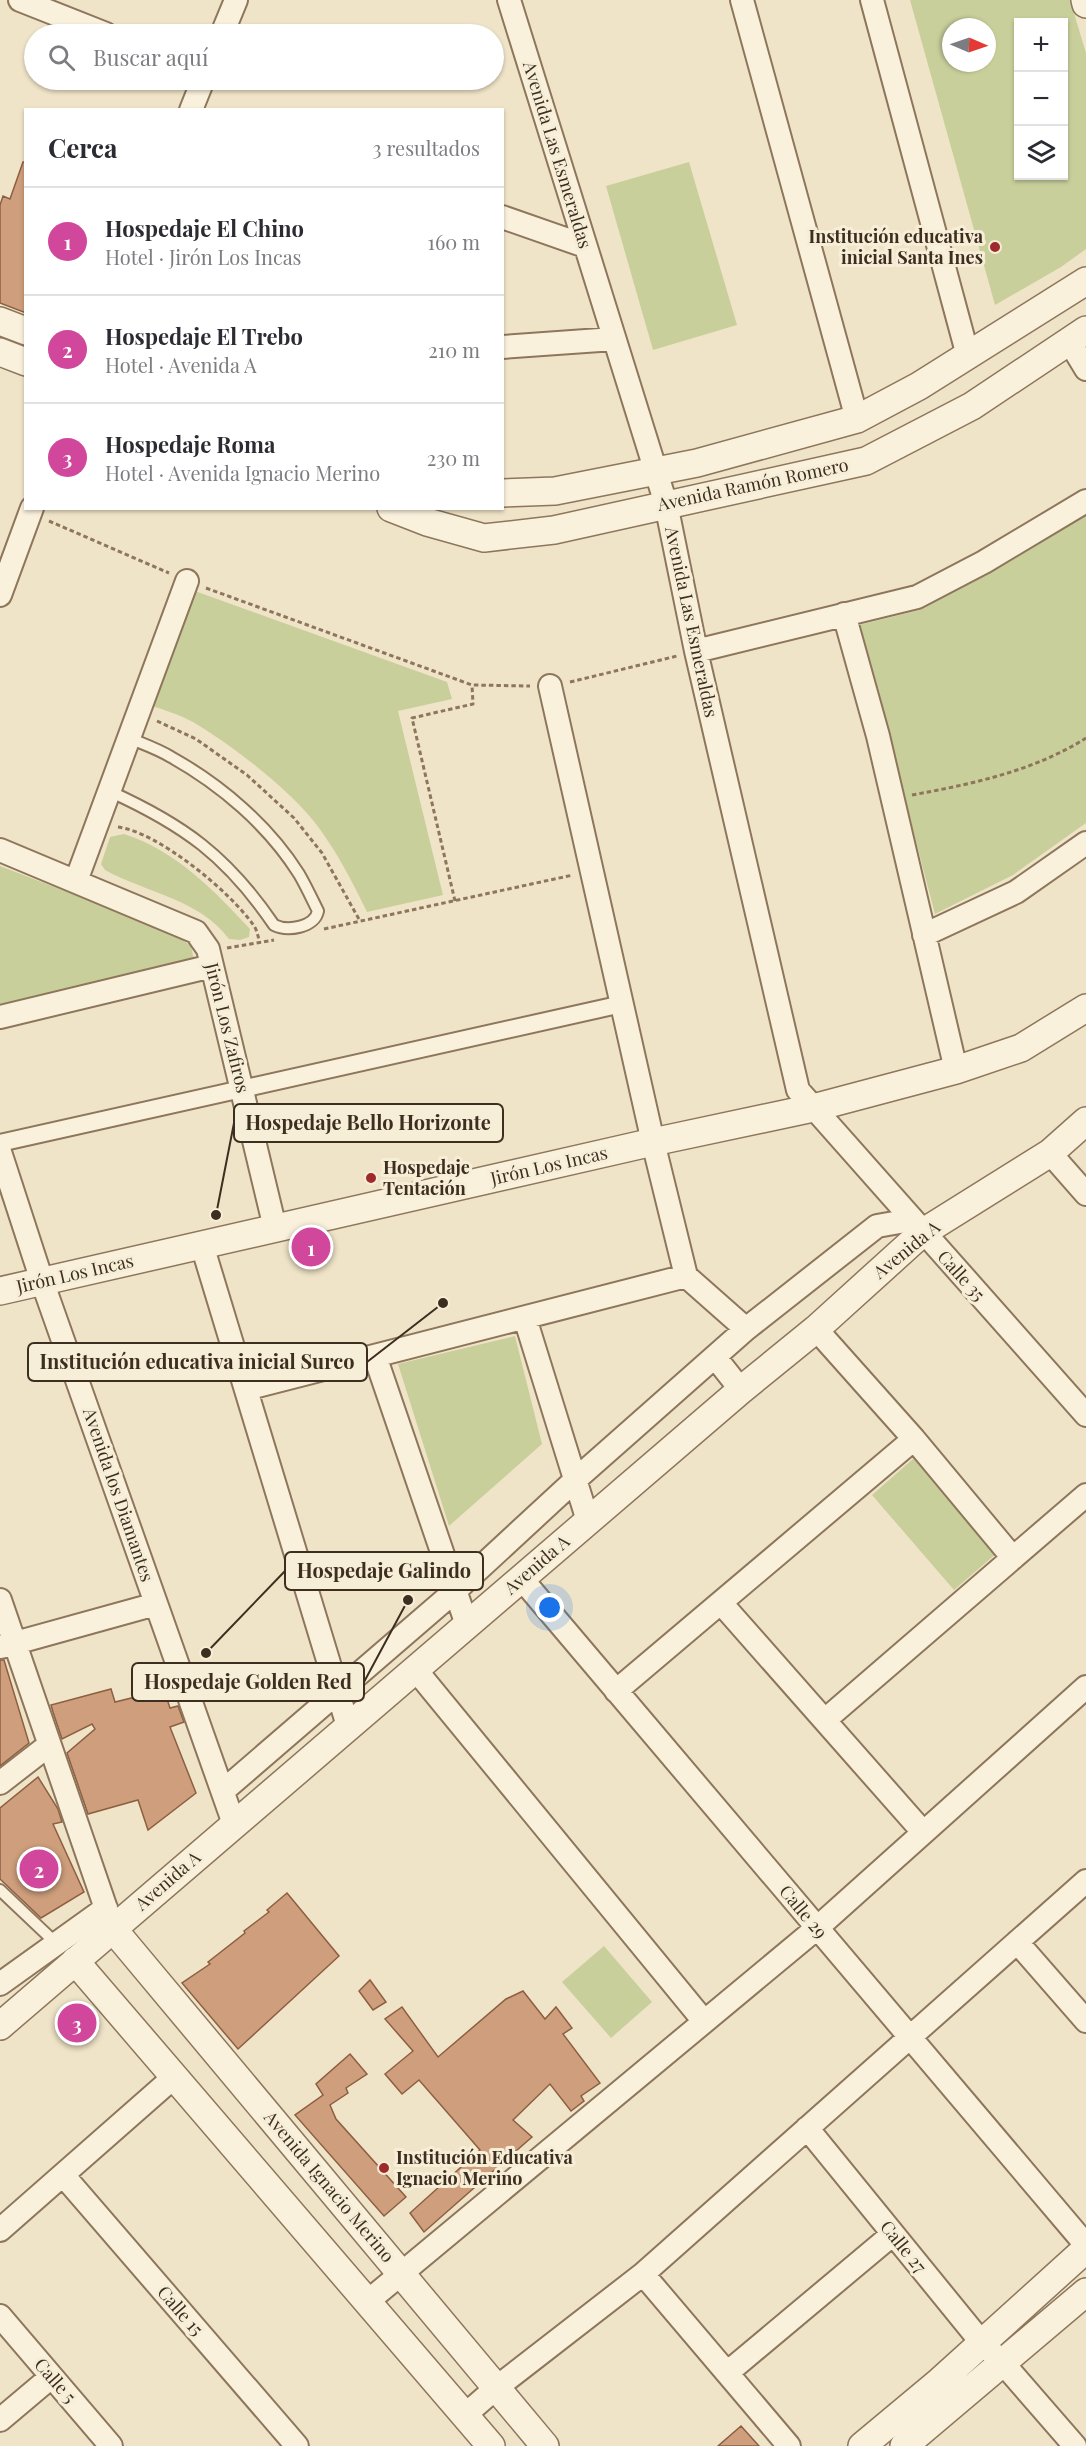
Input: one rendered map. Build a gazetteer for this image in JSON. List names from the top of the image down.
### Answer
{
  "streets": {
    "street": [
      "Avenida Las Esmeraldas",
      "Avenida Ramón Romero",
      "Jirón Los Zafiros",
      "Jirón Los Incas",
      "Avenida A",
      "Calle 35",
      "Avenida los Diamantes",
      "Calle 29",
      "Avenida Ignacio Merino",
      "Calle 27",
      "Calle 15",
      "Calle 5"
    ]
  },
  "crossings": [
    ["Avenida Las Esmeraldas", "Avenida Ramón Romero"],
    ["Avenida Las Esmeraldas", "Jirón Los Incas"],
    ["Avenida Las Esmeraldas", "Calle 35"],
    ["Jirón Los Zafiros", "Jirón Los Incas"],
    ["Jirón Los Incas", "Calle 35"],
    ["Jirón Los Incas", "Avenida los Diamantes"],
    ["Avenida A", "Calle 35"],
    ["Avenida A", "Avenida los Diamantes"],
    ["Avenida A", "Calle 29"],
    ["Avenida A", "Avenida Ignacio Merino"]
  ],
  "places": [
    "Institución educativa inicial Santa Ines",
    "Hospedaje Tentación",
    "Hospedaje Bello Horizonte",
    "Institución educativa inicial Surco",
    "Hospedaje Golden Red",
    "Hospedaje Galindo",
    "Institución Educativa Ignacio Merino"
  ],
  "north": "right",
  "page": {
    "map_buttons": ["+", "−"],
    "search": "Buscar aquí",
    "heading": ["Cerca", "3 resultados"],
    "list": [
      {
        "mark": "1",
        "name": "Hospedaje El Chino",
        "note": "Hotel · Jirón Los Incas",
        "value": "160 m"
      },
      {
        "mark": "2",
        "name": "Hospedaje El Trebo",
        "note": "Hotel · Avenida A",
        "value": "210 m"
      },
      {
        "mark": "3",
        "name": "Hospedaje Roma",
        "note": "Hotel · Avenida Ignacio Merino",
        "value": "230 m"
      }
    ],
    "pins": ["1", "2", "3"]
  }
}
